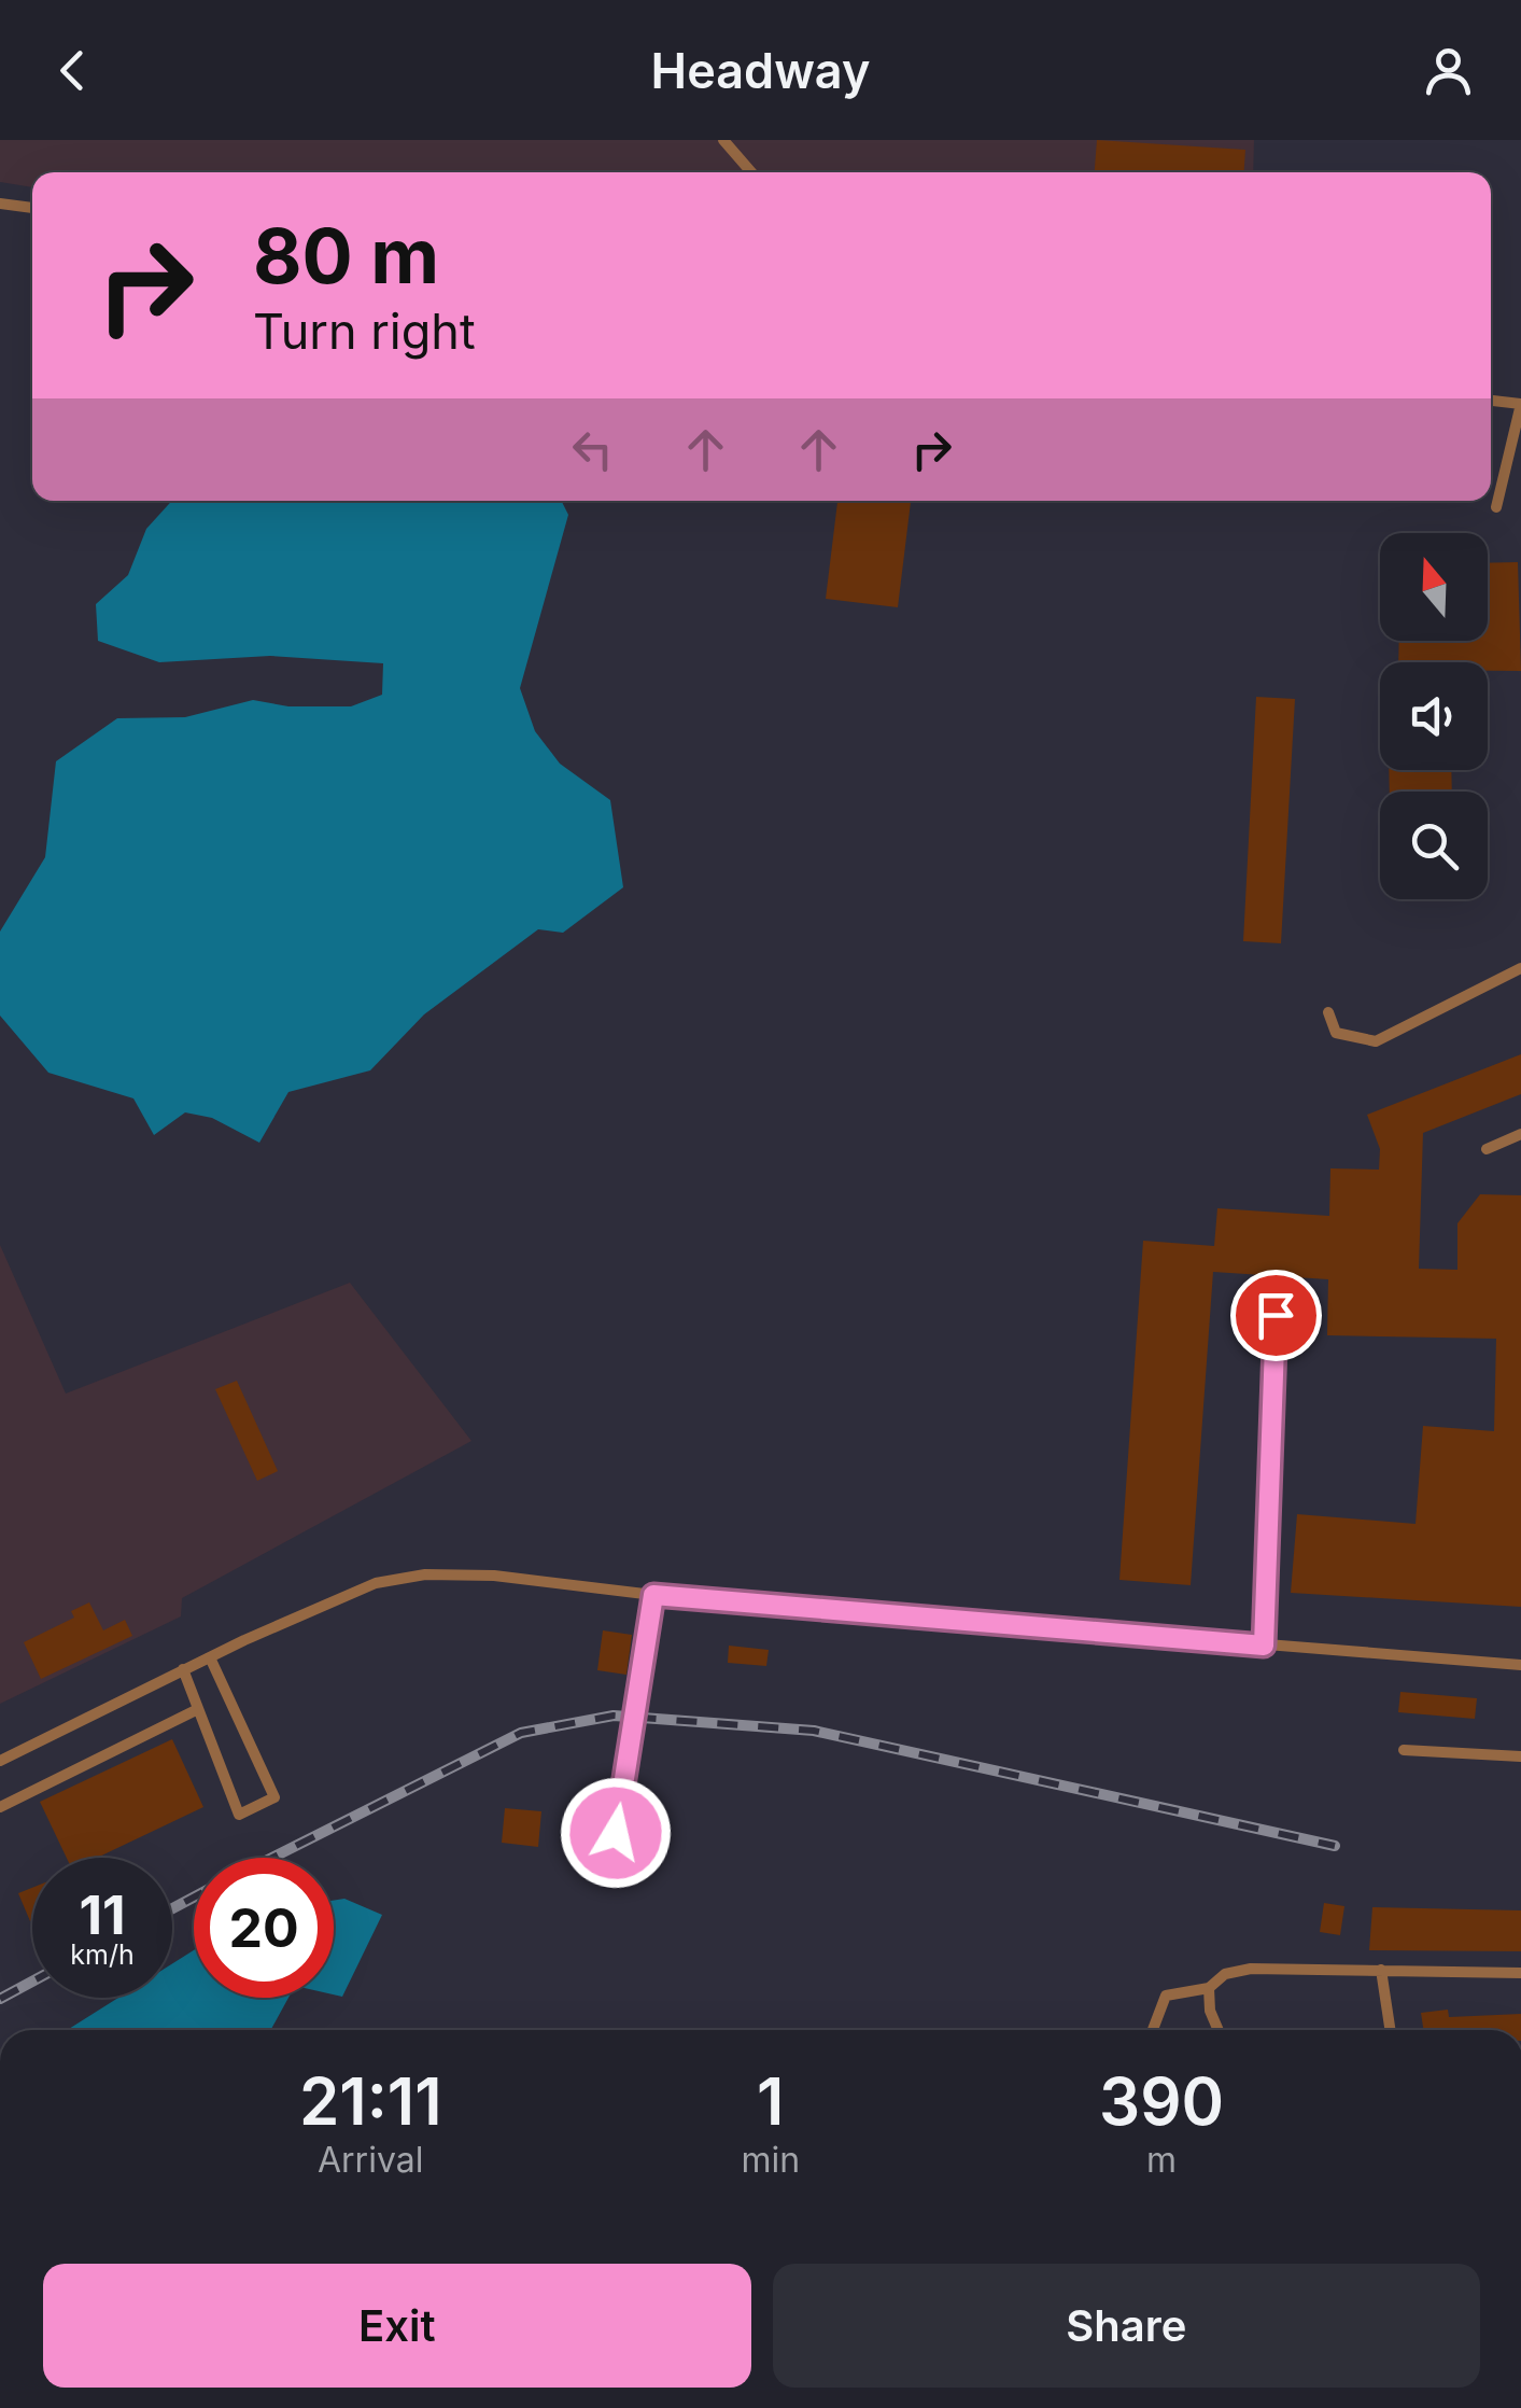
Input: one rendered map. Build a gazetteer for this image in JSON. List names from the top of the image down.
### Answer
{
  "north": "top",
  "page": {
    "header": "Headway",
    "turn": ["80 m", "Turn right"],
    "speed": "11 km/h",
    "limit": "20",
    "eta": [
      "21:11",
      "Arrival",
      "1",
      "min",
      "390",
      "m"
    ],
    "buttons": ["Exit", "Share"]
  }
}
